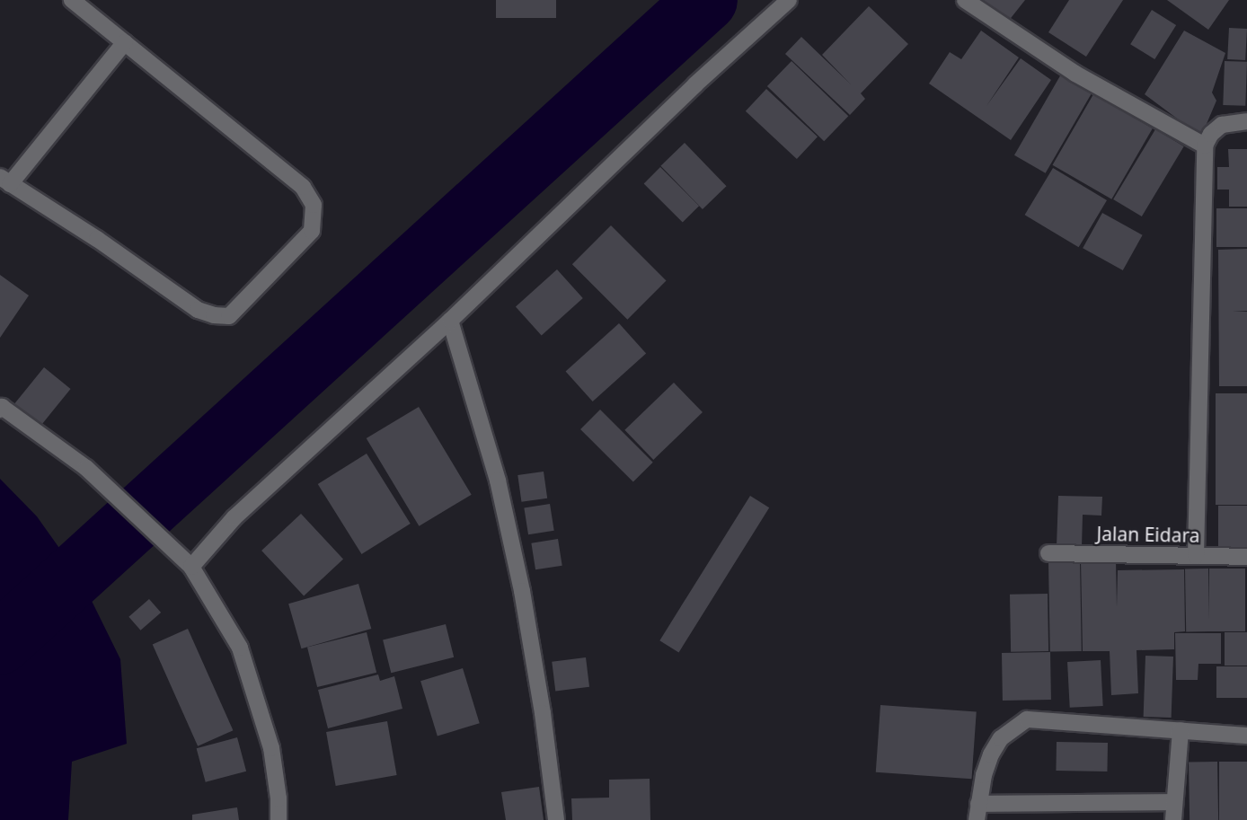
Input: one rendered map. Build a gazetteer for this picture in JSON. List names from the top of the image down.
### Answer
{
  "streets": {
    "street": ["Jalan Eidara"]
  }
}
